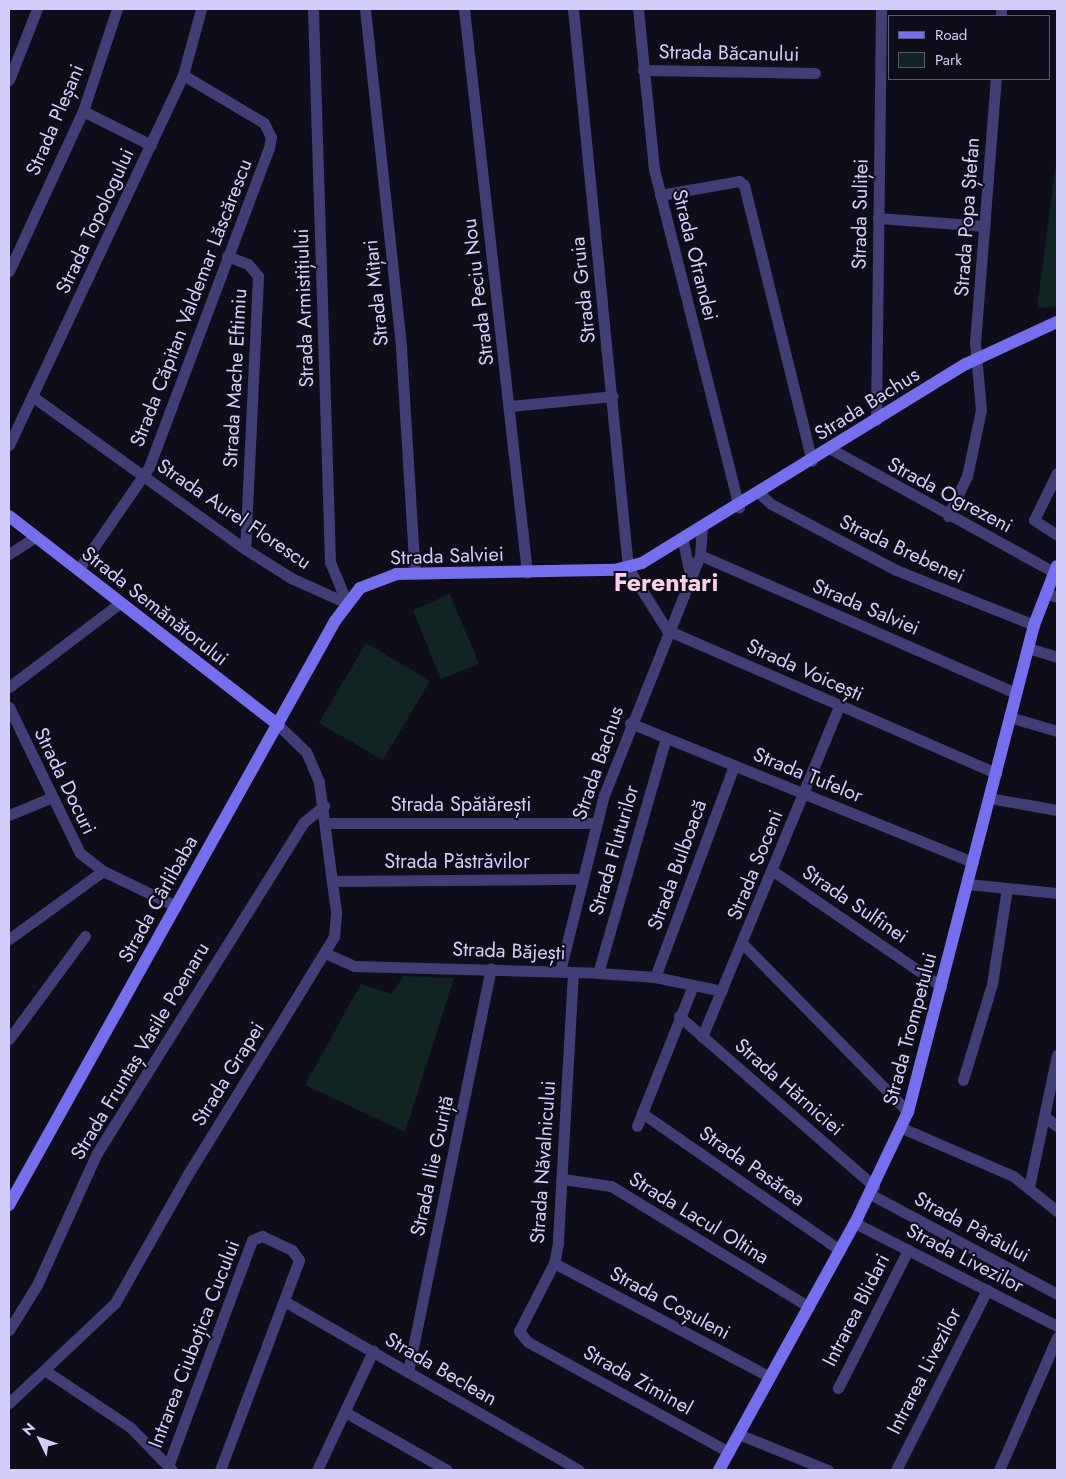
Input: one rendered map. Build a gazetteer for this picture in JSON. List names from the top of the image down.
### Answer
{
  "streets": {
    "street": [
      "Strada Băcanului",
      "Strada Pleșani",
      "Strada Suliței",
      "Strada Popa Ștefan",
      "Strada Topologului",
      "Strada Ofrandei",
      "Strada Gruia",
      "Strada Peciu Nou",
      "Strada Mițari",
      "Strada Căpitan Valdemar Lăscărescu",
      "Strada Armistițiului",
      "Strada Mache Eftimiu",
      "Strada Bachus",
      "Strada Ogrezeni",
      "Strada Aurel Florescu",
      "Strada Brebenei",
      "Strada Salviei",
      "Strada Semănătorului",
      "Strada Voicești",
      "Strada Tufelor",
      "Strada Docuri",
      "Strada Spătărești",
      "Strada Fluturilor",
      "Strada Păstrăvilor",
      "Strada Bulboacă",
      "Strada Soceni",
      "Strada Cârlibaba",
      "Strada Sulfinei",
      "Strada Băjești",
      "Strada Trompetului",
      "Strada Fruntaș Vasile Poenaru",
      "Strada Grapei",
      "Strada Hărniciei",
      "Strada Năvalnicului",
      "Strada Ilie Guriță",
      "Strada Pasărea",
      "Strada Lacul Oltina",
      "Strada Pârâului",
      "Strada Livezilor",
      "Strada Coșuleni",
      "Intrarea Blidari",
      "Intrarea Ciuboțica Cucului",
      "Strada Beclean",
      "Intrarea Livezilor",
      "Strada Ziminel"
    ]
  },
  "crossings": [
    ["Strada Băcanului", "Strada Ofrandei"],
    ["Strada Suliței", "Strada Bachus"],
    ["Strada Popa Ștefan", "Strada Bachus"],
    ["Strada Popa Ștefan", "Strada Ogrezeni"],
    ["Strada Topologului", "Strada Căpitan Valdemar Lăscărescu"],
    ["Strada Topologului", "Strada Aurel Florescu"],
    ["Strada Ofrandei", "Strada Bachus"],
    ["Strada Gruia", "Strada Bachus"],
    ["Strada Gruia", "Strada Salviei"],
    ["Strada Peciu Nou", "Strada Salviei"],
    ["Strada Mițari", "Strada Salviei"],
    ["Strada Căpitan Valdemar Lăscărescu", "Strada Mache Eftimiu"],
    ["Strada Căpitan Valdemar Lăscărescu", "Strada Aurel Florescu"],
    ["Strada Căpitan Valdemar Lăscărescu", "Strada Semănătorului"],
    ["Strada Armistițiului", "Strada Aurel Florescu"],
    ["Strada Armistițiului", "Strada Salviei"],
    ["Strada Armistițiului", "Strada Cârlibaba"],
    ["Strada Mache Eftimiu", "Strada Aurel Florescu"],
    ["Strada Bachus", "Strada Ogrezeni"],
    ["Strada Bachus", "Strada Brebenei"],
    ["Strada Bachus", "Strada Salviei"],
    ["Strada Bachus", "Strada Voicești"],
    ["Strada Bachus", "Strada Tufelor"],
    ["Strada Bachus", "Strada Spătărești"],
    ["Strada Bachus", "Strada Păstrăvilor"],
    ["Strada Bachus", "Strada Băjești"],
    ["Strada Ogrezeni", "Strada Trompetului"],
    ["Strada Aurel Florescu", "Strada Salviei"],
    ["Strada Aurel Florescu", "Strada Cârlibaba"],
    ["Strada Brebenei", "Strada Trompetului"],
    ["Strada Salviei", "Strada Cârlibaba"],
    ["Strada Salviei", "Strada Trompetului"],
    ["Strada Semănătorului", "Strada Cârlibaba"],
    ["Strada Semănătorului", "Strada Grapei"],
    ["Strada Voicești", "Strada Soceni"],
    ["Strada Voicești", "Strada Trompetului"],
    ["Strada Tufelor", "Strada Fluturilor"],
    ["Strada Tufelor", "Strada Bulboacă"],
    ["Strada Tufelor", "Strada Soceni"],
    ["Strada Tufelor", "Strada Trompetului"],
    ["Strada Docuri", "Strada Cârlibaba"],
    ["Strada Spătărești", "Strada Grapei"],
    ["Strada Fluturilor", "Strada Băjești"],
    ["Strada Păstrăvilor", "Strada Grapei"],
    ["Strada Bulboacă", "Strada Băjești"],
    ["Strada Soceni", "Strada Sulfinei"],
    ["Strada Soceni", "Strada Hărniciei"],
    ["Strada Cârlibaba", "Strada Grapei"],
    ["Strada Sulfinei", "Strada Trompetului"],
    ["Strada Băjești", "Strada Grapei"],
    ["Strada Băjești", "Strada Năvalnicului"],
    ["Strada Băjești", "Strada Ilie Guriță"],
    ["Strada Trompetului", "Strada Hărniciei"],
    ["Strada Trompetului", "Strada Pasărea"],
    ["Strada Trompetului", "Strada Lacul Oltina"],
    ["Strada Trompetului", "Strada Pârâului"],
    ["Strada Trompetului", "Strada Livezilor"],
    ["Strada Trompetului", "Strada Coșuleni"],
    ["Strada Trompetului", "Strada Ziminel"],
    ["Strada Fruntaș Vasile Poenaru", "Strada Grapei"],
    ["Strada Hărniciei", "Strada Pârâului"],
    ["Strada Năvalnicului", "Strada Lacul Oltina"],
    ["Strada Năvalnicului", "Strada Coșuleni"],
    ["Strada Năvalnicului", "Strada Ziminel"],
    ["Strada Ilie Guriță", "Strada Beclean"],
    ["Strada Livezilor", "Intrarea Blidari"],
    ["Strada Livezilor", "Intrarea Livezilor"],
    ["Intrarea Ciuboțica Cucului", "Strada Beclean"]
  ],
  "districts": ["Ferentari"],
  "legend": ["Road", "Park"],
  "north": "top left"
}
